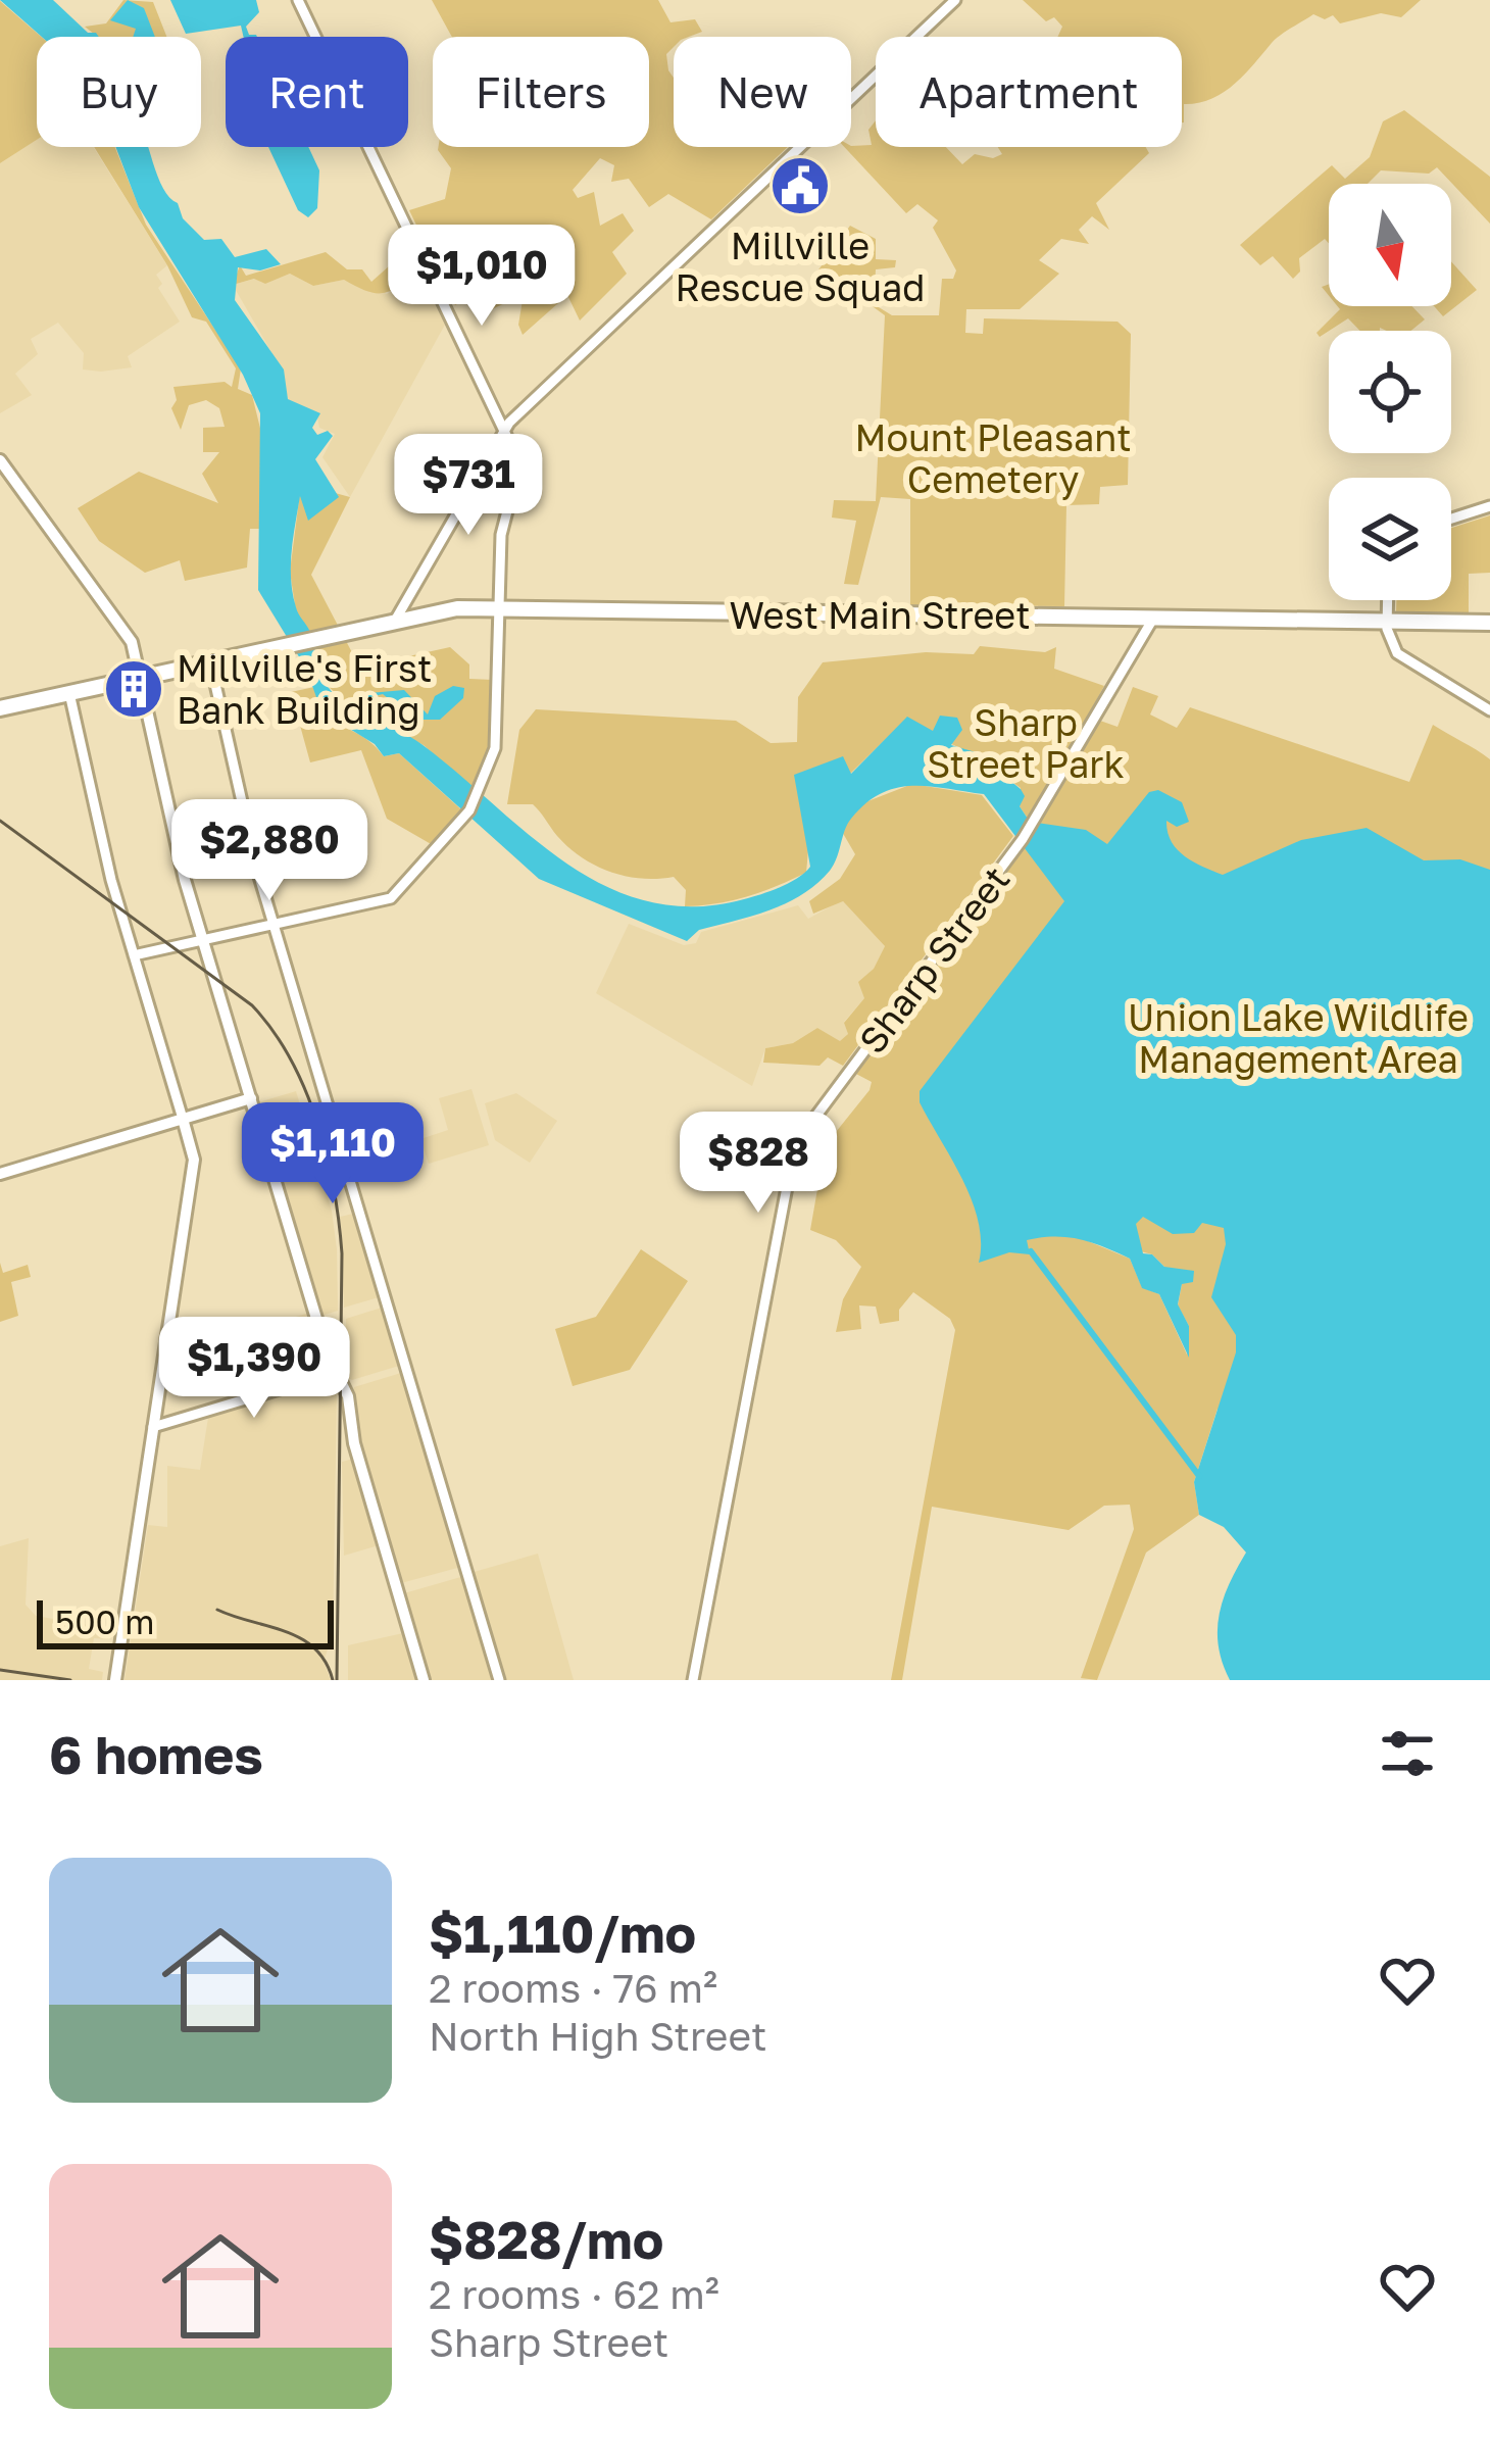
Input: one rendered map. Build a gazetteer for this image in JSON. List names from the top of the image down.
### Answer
{
  "streets": {
    "highway": ["West Main Street"],
    "street": ["Sharp Street"]
  },
  "crossings": [
    ["West Main Street", "Sharp Street"]
  ],
  "parks": ["Mount Pleasant Cemetery", "Sharp Street Park", "Union Lake Wildlife Management Area"],
  "places": {
    "public building": ["Millville Rescue Squad"],
    "building": ["Millville's First Bank Building"]
  },
  "scale_bar": "500 m",
  "north": "bottom",
  "page": {
    "chip": [
      "Buy",
      "Rent",
      "Filters",
      "New",
      "Apartment"
    ],
    "price": [
      "$1,010",
      "$731",
      "$2,880",
      "$1,110",
      "$828",
      "$1,390"
    ],
    "scale": "500 m",
    "heading": "6 homes",
    "list": [
      {
        "name": "$1,110/mo",
        "note": "2 rooms · 76 m² · North High Street"
      },
      {
        "name": "$828/mo",
        "note": "2 rooms · 62 m² · Sharp Street"
      }
    ]
  }
}
